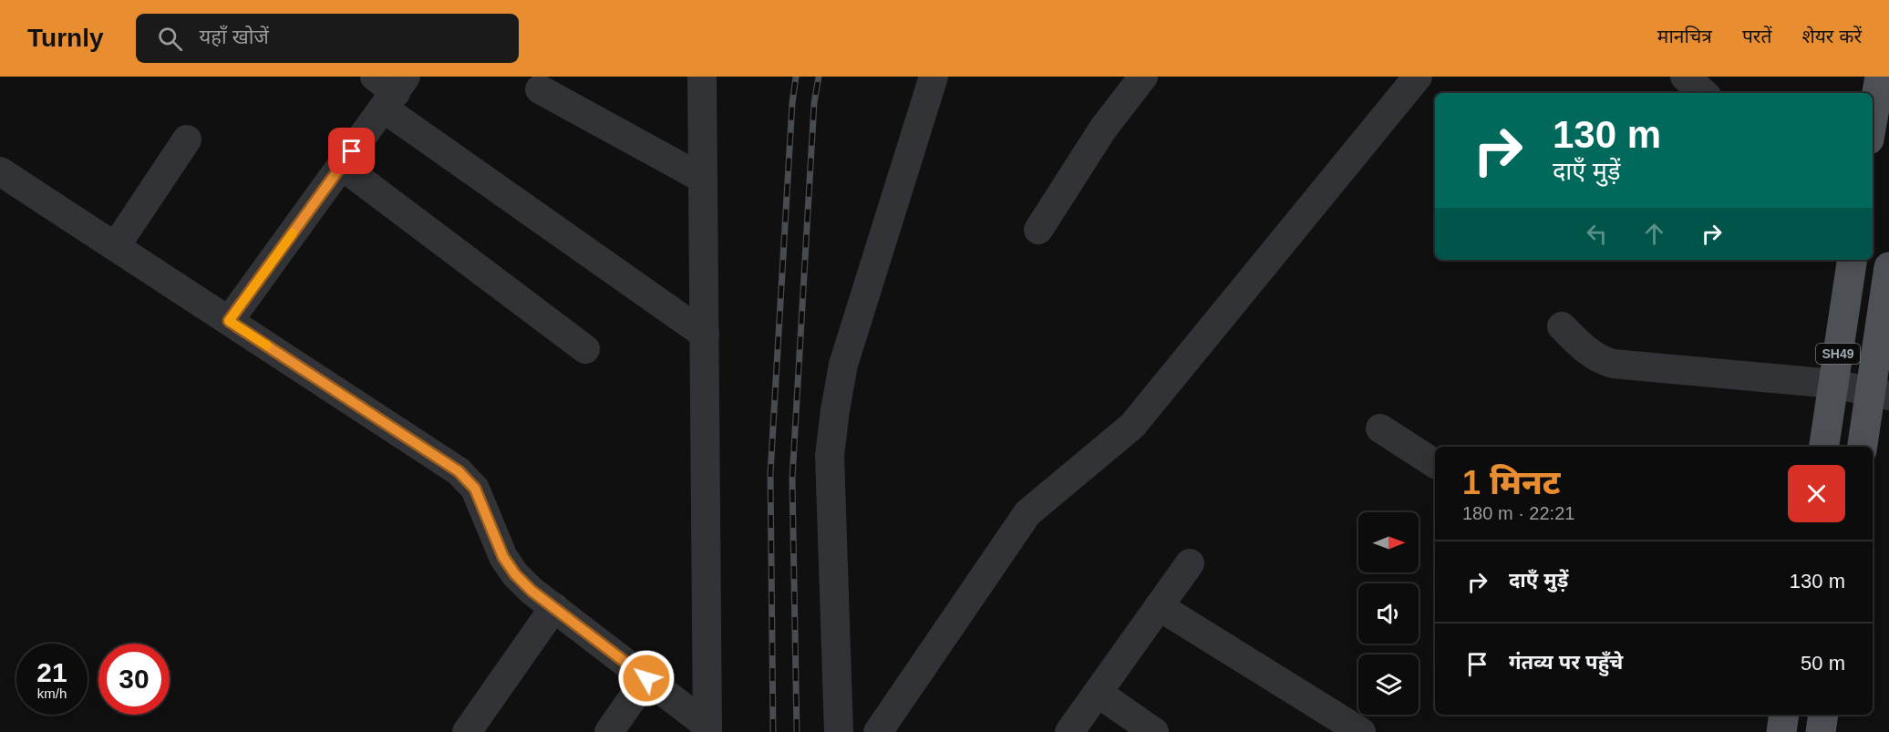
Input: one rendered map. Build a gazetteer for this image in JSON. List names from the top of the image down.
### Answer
{
  "streets": {
    "main road": ["SH49"]
  },
  "north": "right",
  "page": {
    "header": "Turnly",
    "search": "यहाँ खोजें",
    "nav": ["मानचित्र", "परतें", "शेयर करें"],
    "turn": ["130 m", "दाएँ मुड़ें"],
    "heading": ["1 मिनट", "180 m · 22:21"],
    "list": [
      {
        "name": "दाएँ मुड़ें",
        "value": "130 m"
      },
      {
        "name": "गंतव्य पर पहुँचे",
        "value": "50 m"
      }
    ],
    "speed": "21 km/h",
    "limit": "30"
  }
}
